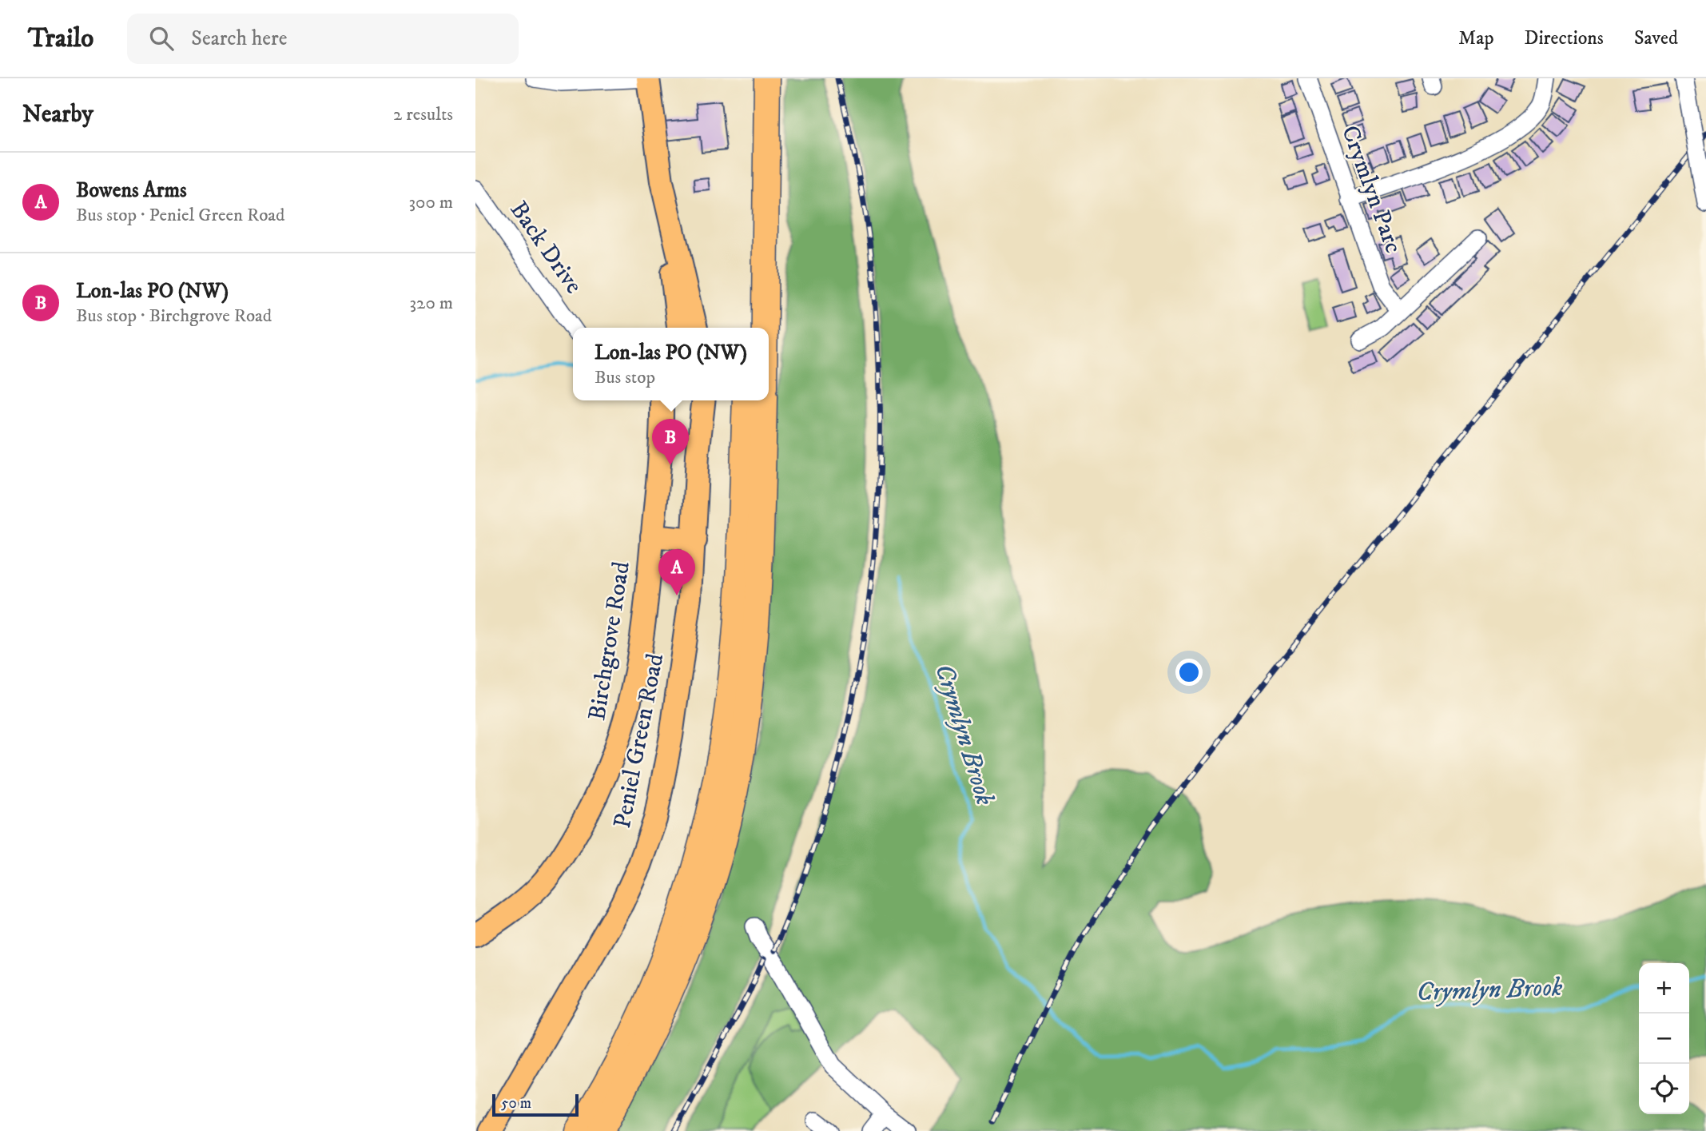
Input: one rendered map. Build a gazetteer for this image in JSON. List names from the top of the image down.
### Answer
{
  "streets": {
    "main road": ["Birchgrove Road", "Peniel Green Road"],
    "street": ["Crymlyn Parc", "Back Drive"]
  },
  "crossings": [
    ["Birchgrove Road", "Peniel Green Road"]
  ],
  "water": ["Crymlyn Brook"],
  "scale_bar": "50 m",
  "page": {
    "header": "Trailo",
    "search": "Search here",
    "nav": ["Map", "Directions", "Saved"],
    "heading": ["Nearby", "2 results"],
    "list": [
      {
        "mark": "A",
        "name": "Bowens Arms",
        "note": "Bus stop · Peniel Green Road",
        "value": "300 m"
      },
      {
        "mark": "B",
        "name": "Lon-las PO (NW)",
        "note": "Bus stop · Birchgrove Road",
        "value": "320 m"
      }
    ],
    "popup": ["Lon-las PO (NW)", "Bus stop"],
    "pins": ["B", "A"],
    "map_buttons": ["+", "−"],
    "scale": "50 m"
  }
}
